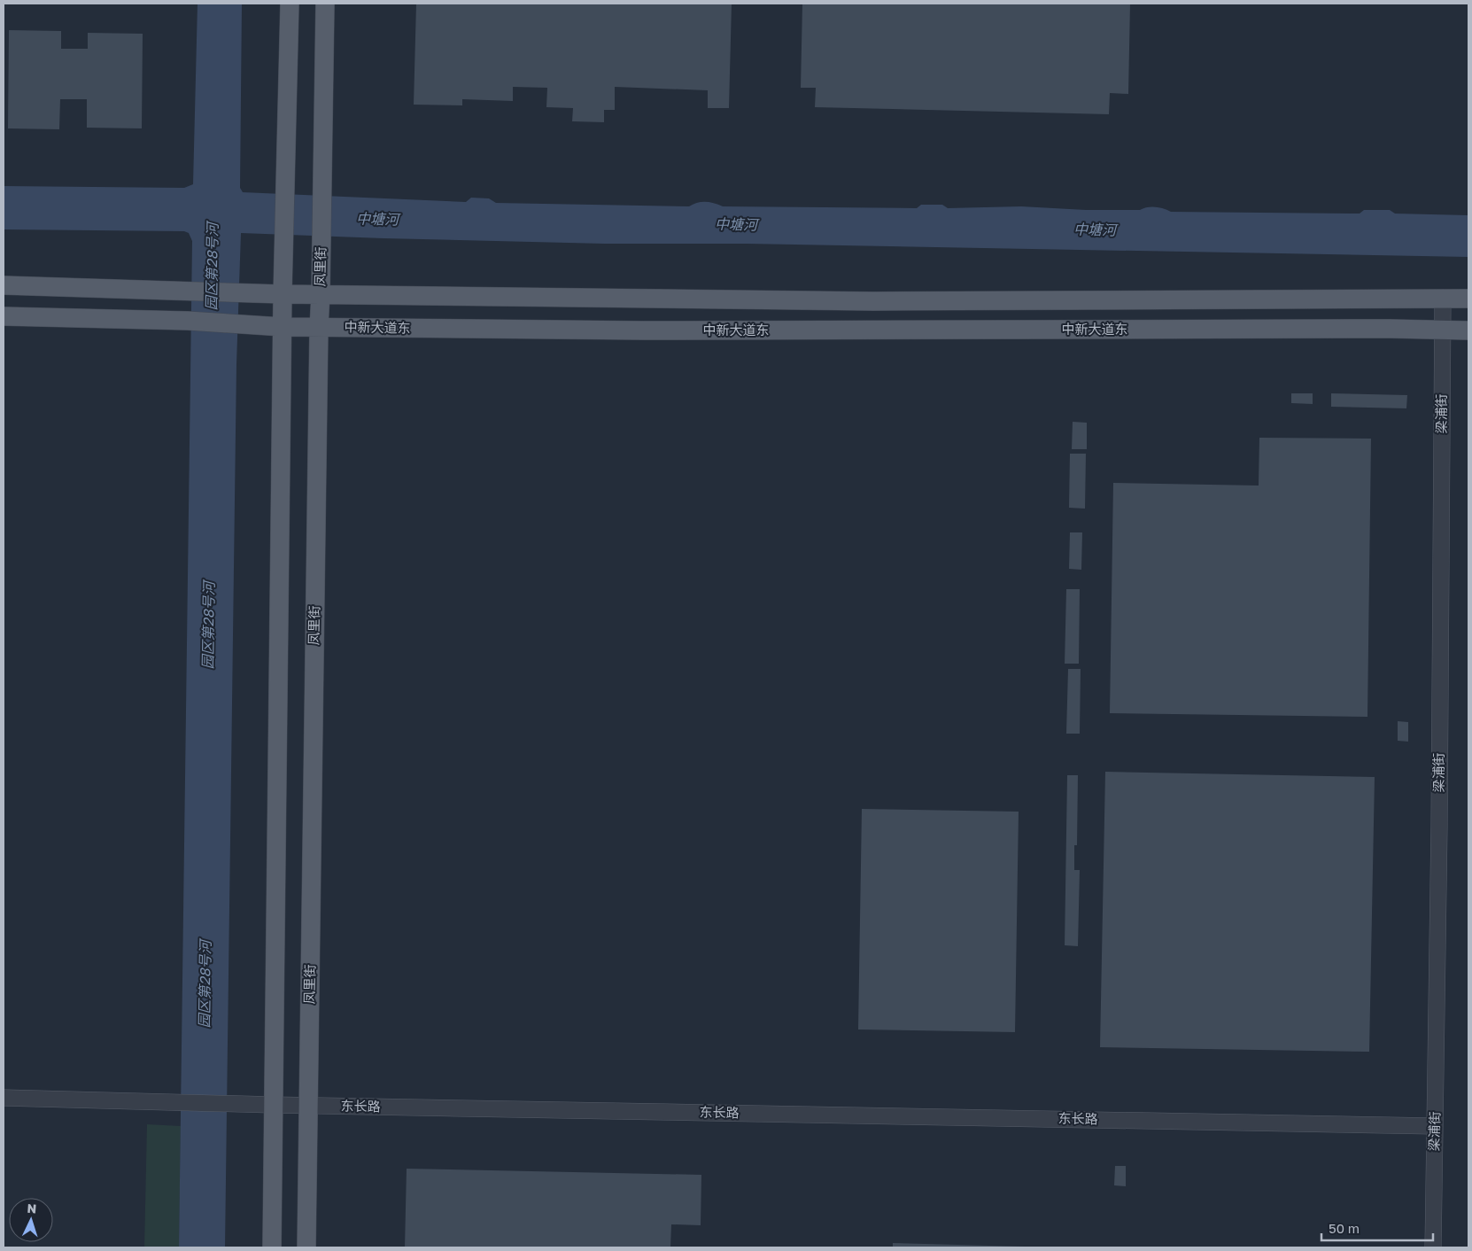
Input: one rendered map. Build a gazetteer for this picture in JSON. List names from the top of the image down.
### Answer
{
  "streets": {
    "main road": ["凤里街", "中新大道东"],
    "street": ["梁浦街", "东长路"]
  },
  "crossings": [
    ["凤里街", "中新大道东"],
    ["凤里街", "东长路"],
    ["中新大道东", "梁浦街"],
    ["梁浦街", "东长路"]
  ],
  "water": ["中塘河", "园区第28号河"],
  "scale_bar": "50 m",
  "north": "top"
}
